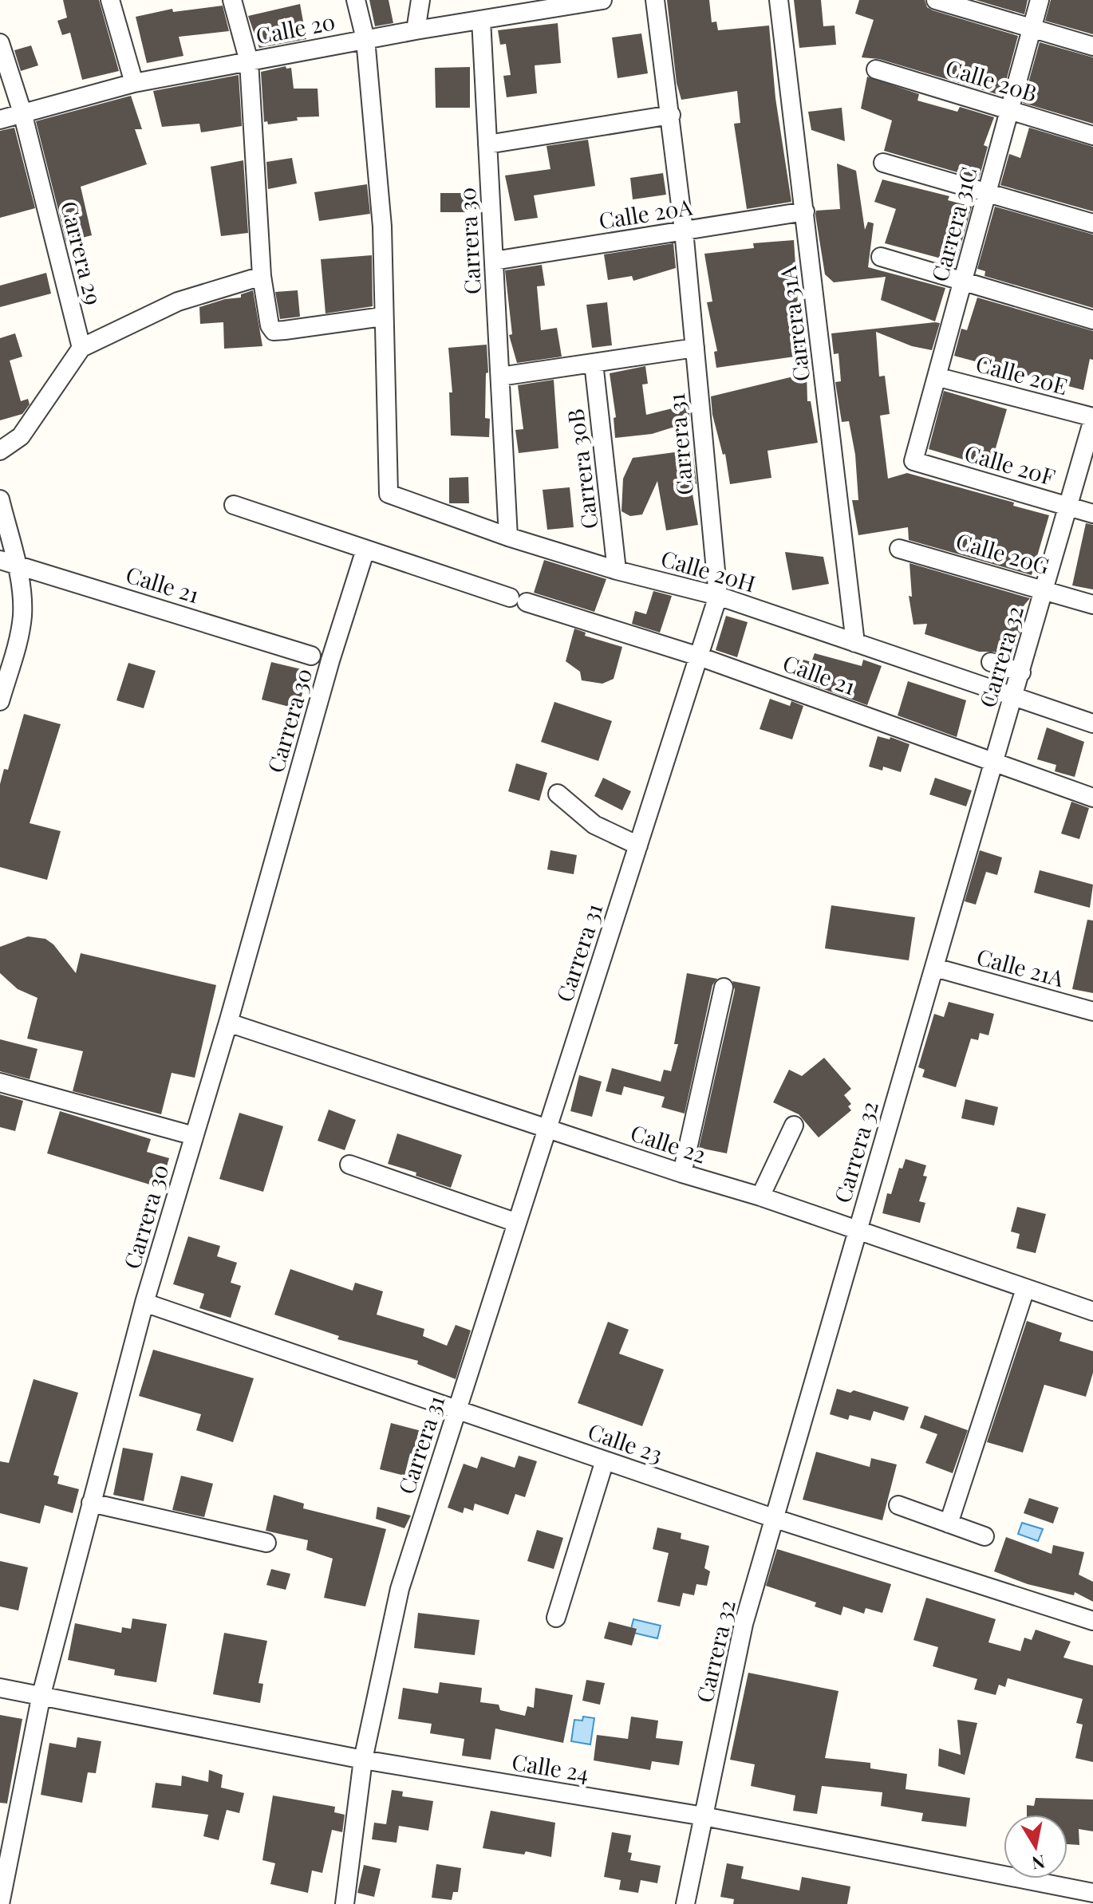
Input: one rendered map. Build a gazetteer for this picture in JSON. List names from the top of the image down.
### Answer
{
  "streets": {
    "street": [
      "Calle 20",
      "Calle 20B",
      "Calle 20A",
      "Carrera 31C",
      "Carrera 30",
      "Carrera 29",
      "Carrera 31A",
      "Calle 20E",
      "Carrera 31",
      "Calle 20F",
      "Carrera 30B",
      "Calle 20G",
      "Calle 20H",
      "Calle 21",
      "Carrera 32",
      "Calle 21A",
      "Calle 22",
      "Calle 23",
      "Calle 24"
    ]
  },
  "crossings": [
    ["Calle 20", "Carrera 30"],
    ["Calle 20", "Carrera 29"],
    ["Calle 20B", "Carrera 31C"],
    ["Calle 20A", "Carrera 30"],
    ["Calle 20A", "Carrera 31A"],
    ["Calle 20A", "Carrera 31"],
    ["Carrera 31C", "Calle 20E"],
    ["Carrera 31C", "Calle 20F"],
    ["Carrera 30", "Calle 20H"],
    ["Carrera 30", "Calle 21"],
    ["Carrera 30", "Calle 22"],
    ["Carrera 30", "Calle 23"],
    ["Carrera 30", "Calle 24"],
    ["Carrera 31A", "Calle 20H"],
    ["Calle 20E", "Carrera 32"],
    ["Carrera 31", "Calle 20H"],
    ["Carrera 31", "Calle 21"],
    ["Carrera 31", "Calle 22"],
    ["Carrera 31", "Calle 23"],
    ["Carrera 31", "Calle 24"],
    ["Calle 20F", "Carrera 32"],
    ["Carrera 30B", "Calle 20H"],
    ["Calle 20G", "Carrera 32"],
    ["Calle 20H", "Carrera 32"],
    ["Calle 21", "Carrera 32"],
    ["Carrera 32", "Calle 21A"],
    ["Carrera 32", "Calle 22"],
    ["Carrera 32", "Calle 23"],
    ["Carrera 32", "Calle 24"]
  ],
  "north": "bottom"
}
